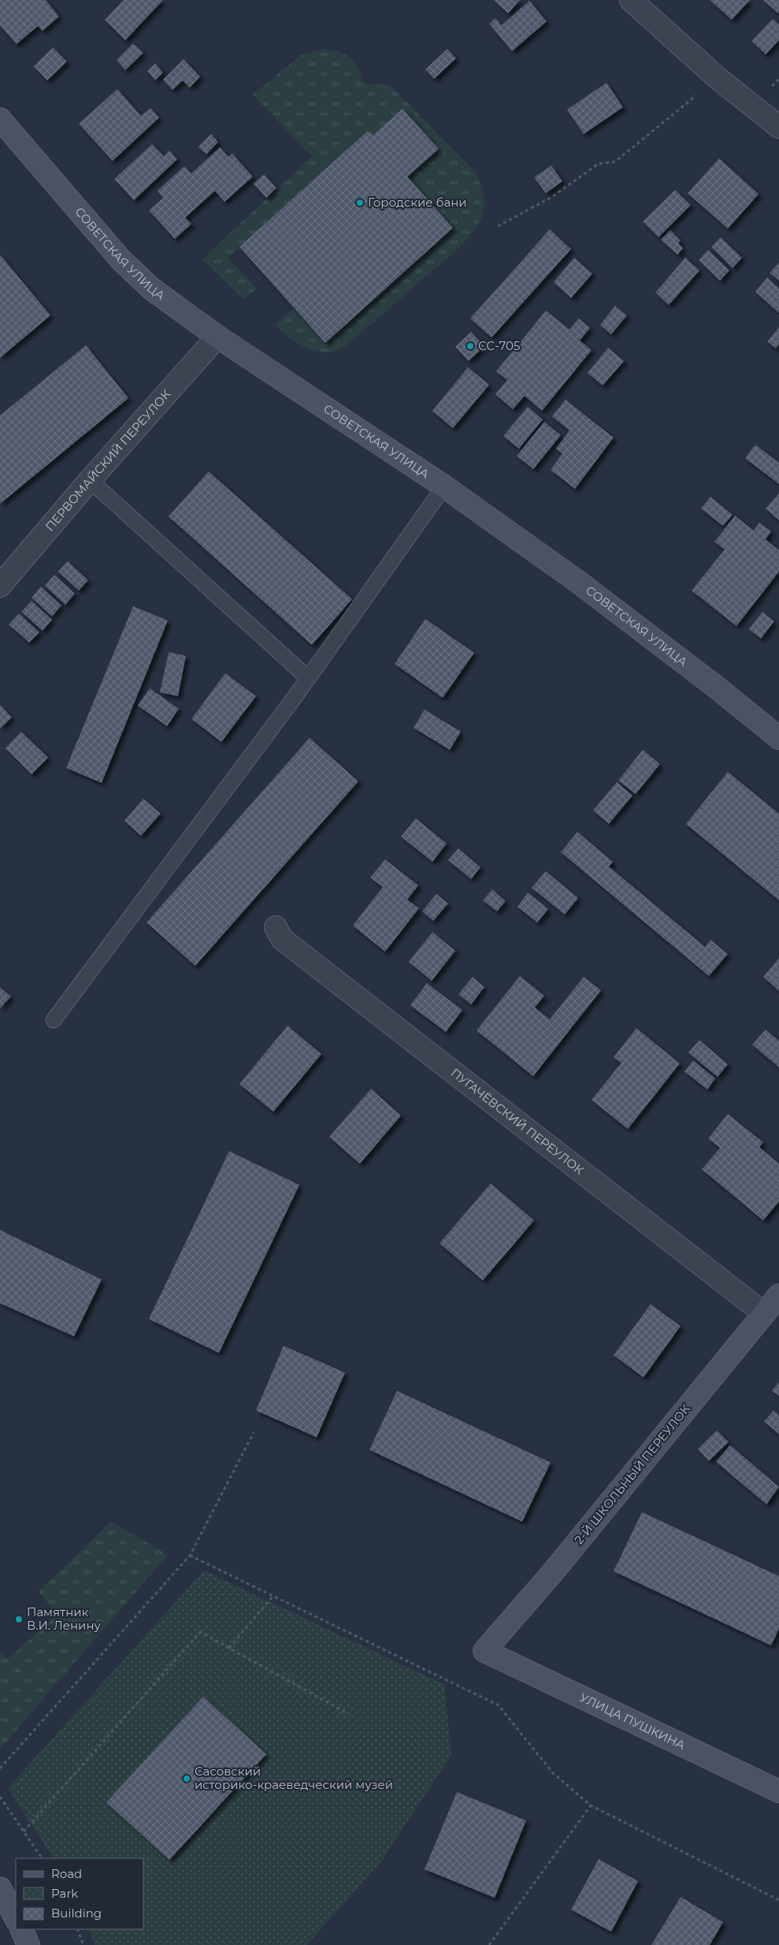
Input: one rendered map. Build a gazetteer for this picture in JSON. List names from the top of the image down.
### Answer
{
  "streets": {
    "street": [
      "СОВЕТСКАЯ УЛИЦА",
      "ПЕРВОМАЙСКИЙ ПЕРЕУЛОК",
      "ПУГАЧЁВСКИЙ ПЕРЕУЛОК",
      "2-Й ШКОЛЬНЫЙ ПЕРЕУЛОК",
      "УЛИЦА ПУШКИНА"
    ]
  },
  "crossings": [
    ["СОВЕТСКАЯ УЛИЦА", "ПЕРВОМАЙСКИЙ ПЕРЕУЛОК"],
    ["ПУГАЧЁВСКИЙ ПЕРЕУЛОК", "2-Й ШКОЛЬНЫЙ ПЕРЕУЛОК"],
    ["2-Й ШКОЛЬНЫЙ ПЕРЕУЛОК", "УЛИЦА ПУШКИНА"]
  ],
  "places": [
    "Городские бани",
    "СС-705",
    "Памятник В.И. Ленину",
    "Сасовский историко-краеведческий музей"
  ],
  "legend": ["Road", "Park", "Building"]
}
